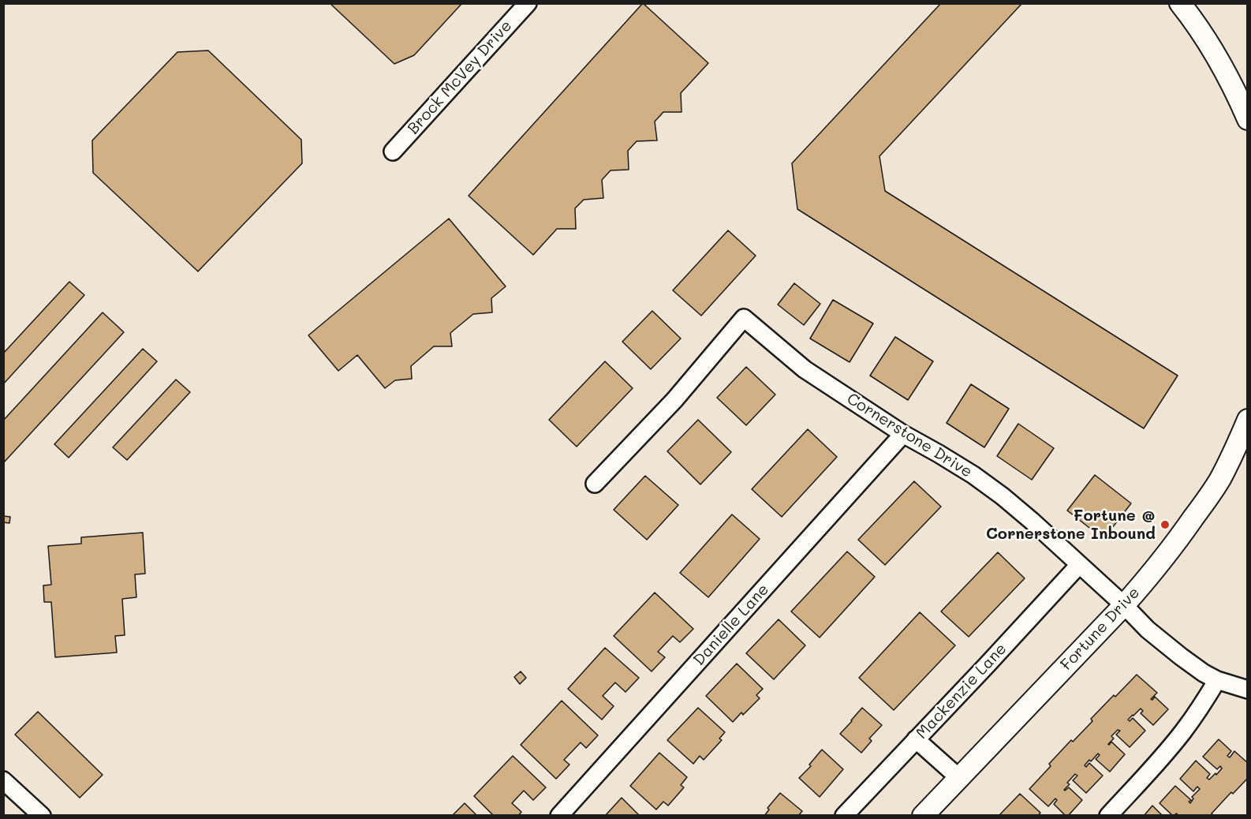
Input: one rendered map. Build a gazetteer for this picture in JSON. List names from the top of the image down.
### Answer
{
  "streets": {
    "street": [
      "Brock McVey Drive",
      "Cornerstone Drive",
      "Danielle Lane",
      "Fortune Drive",
      "Mackenzie Lane"
    ]
  },
  "crossings": [
    ["Cornerstone Drive", "Danielle Lane"],
    ["Cornerstone Drive", "Fortune Drive"],
    ["Cornerstone Drive", "Mackenzie Lane"]
  ],
  "places": ["Fortune @ Cornerstone Inbound"]
}
